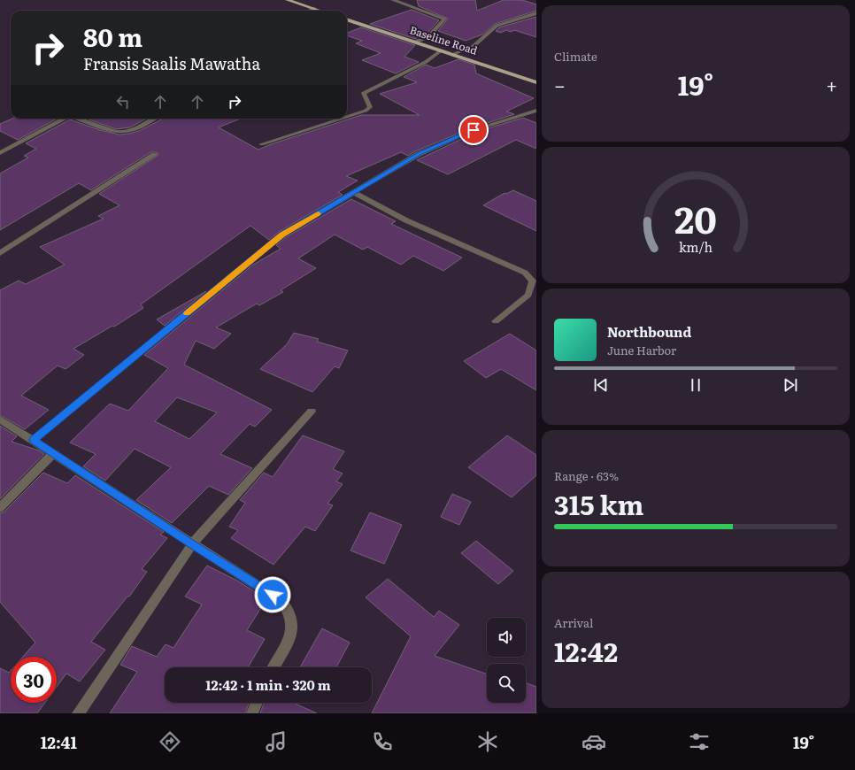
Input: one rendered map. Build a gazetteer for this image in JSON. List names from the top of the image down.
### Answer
{
  "streets": {
    "main road": ["Baseline Road"]
  },
  "page": {
    "tile": [
      "Climate",
      ["Range · 63%", "315 km"],
      ["Arrival", "12:42"]
    ],
    "turn": ["80 m", "Fransis Saalis Mawatha"],
    "heat": ["−", "19°", "+"],
    "song": ["Northbound", "June Harbor"],
    "limit": "30",
    "trip": "12:42 · 1 min · 320 m",
    "tabs": ["12:41", "19°"],
    "gauge": ["20", "km/h"]
  }
}
